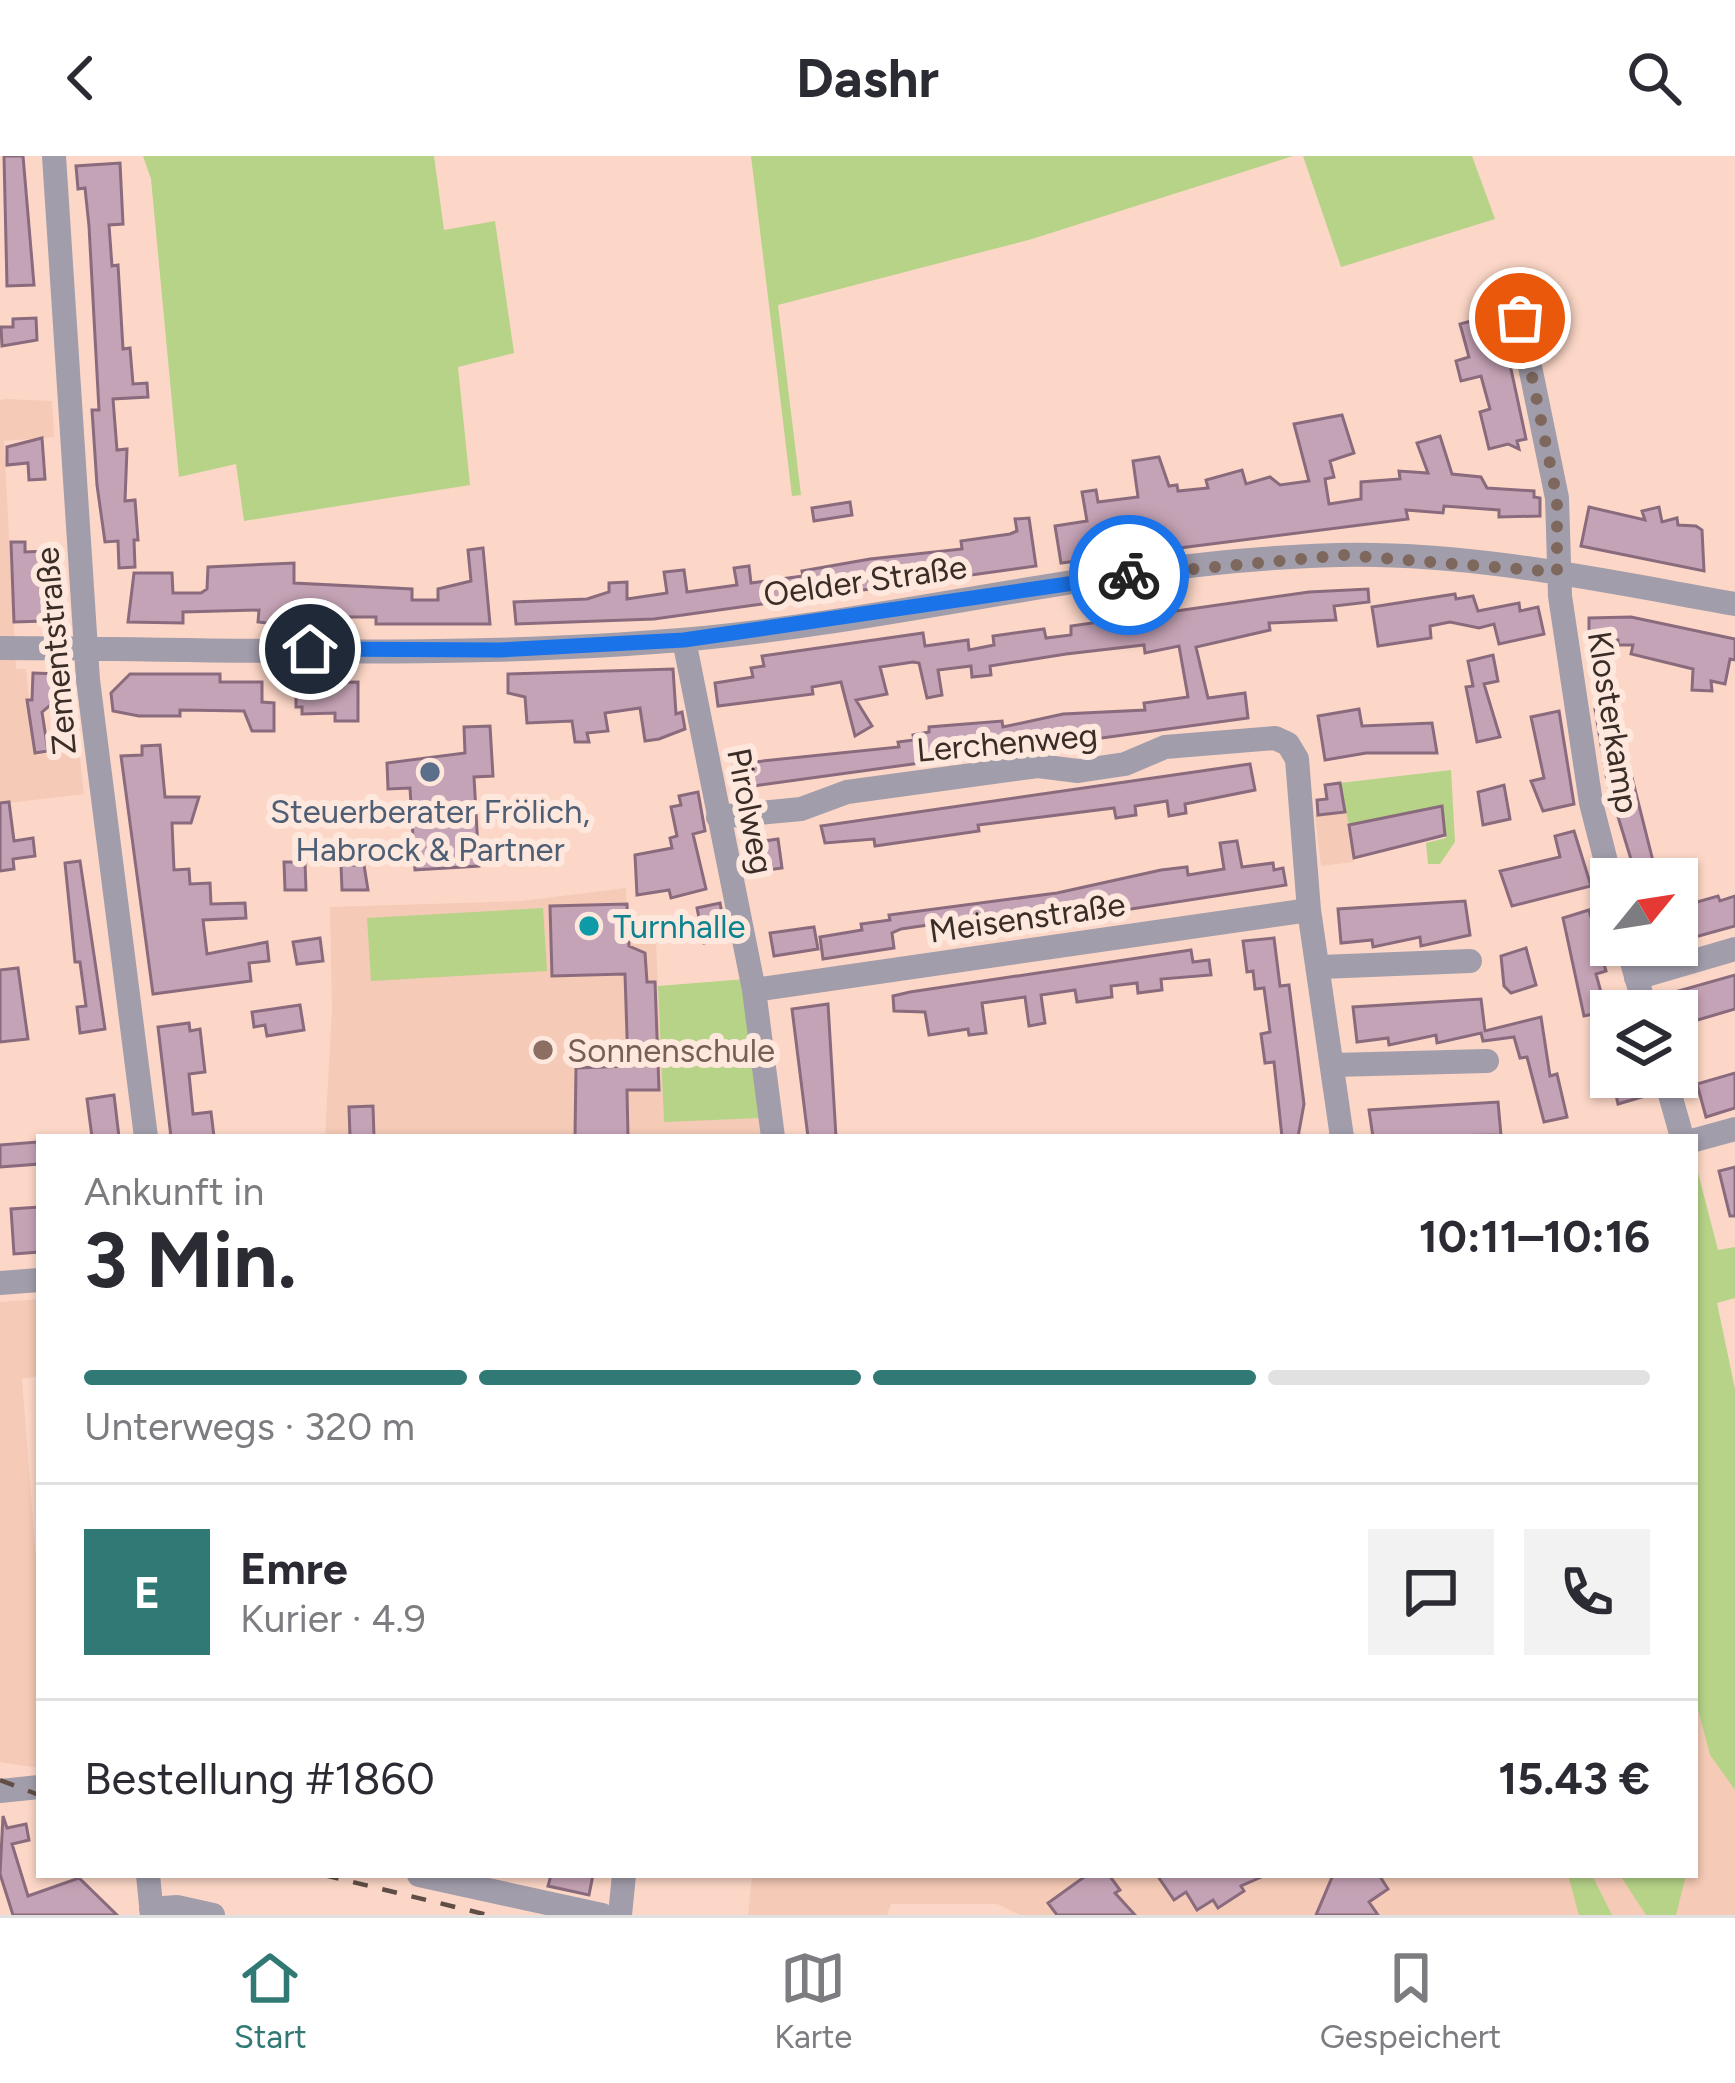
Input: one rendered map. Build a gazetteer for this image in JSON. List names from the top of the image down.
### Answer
{
  "streets": {
    "street": [
      "Oelder Straße",
      "Zementstraße",
      "Klosterkamp",
      "Lerchenweg",
      "Pirolweg",
      "Meisenstraße"
    ]
  },
  "crossings": [
    ["Oelder Straße", "Zementstraße"],
    ["Oelder Straße", "Klosterkamp"],
    ["Oelder Straße", "Pirolweg"],
    ["Lerchenweg", "Pirolweg"],
    ["Lerchenweg", "Meisenstraße"],
    ["Pirolweg", "Meisenstraße"]
  ],
  "places": ["Steuerberater Frölich, Habrock & Partner", "Turnhalle", "Sonnenschule"],
  "north": "top right",
  "page": {
    "header": "Dashr",
    "heading": ["3 Min.", "Ankunft in", "10:11–10:16"],
    "panel": [
      "Emre",
      "Kurier · 4.9",
      "Bestellung #1860",
      "15.43 €"
    ],
    "bar": "Unterwegs · 320 m",
    "round": "E",
    "tabs": ["Start", "Karte", "Gespeichert"]
  }
}
